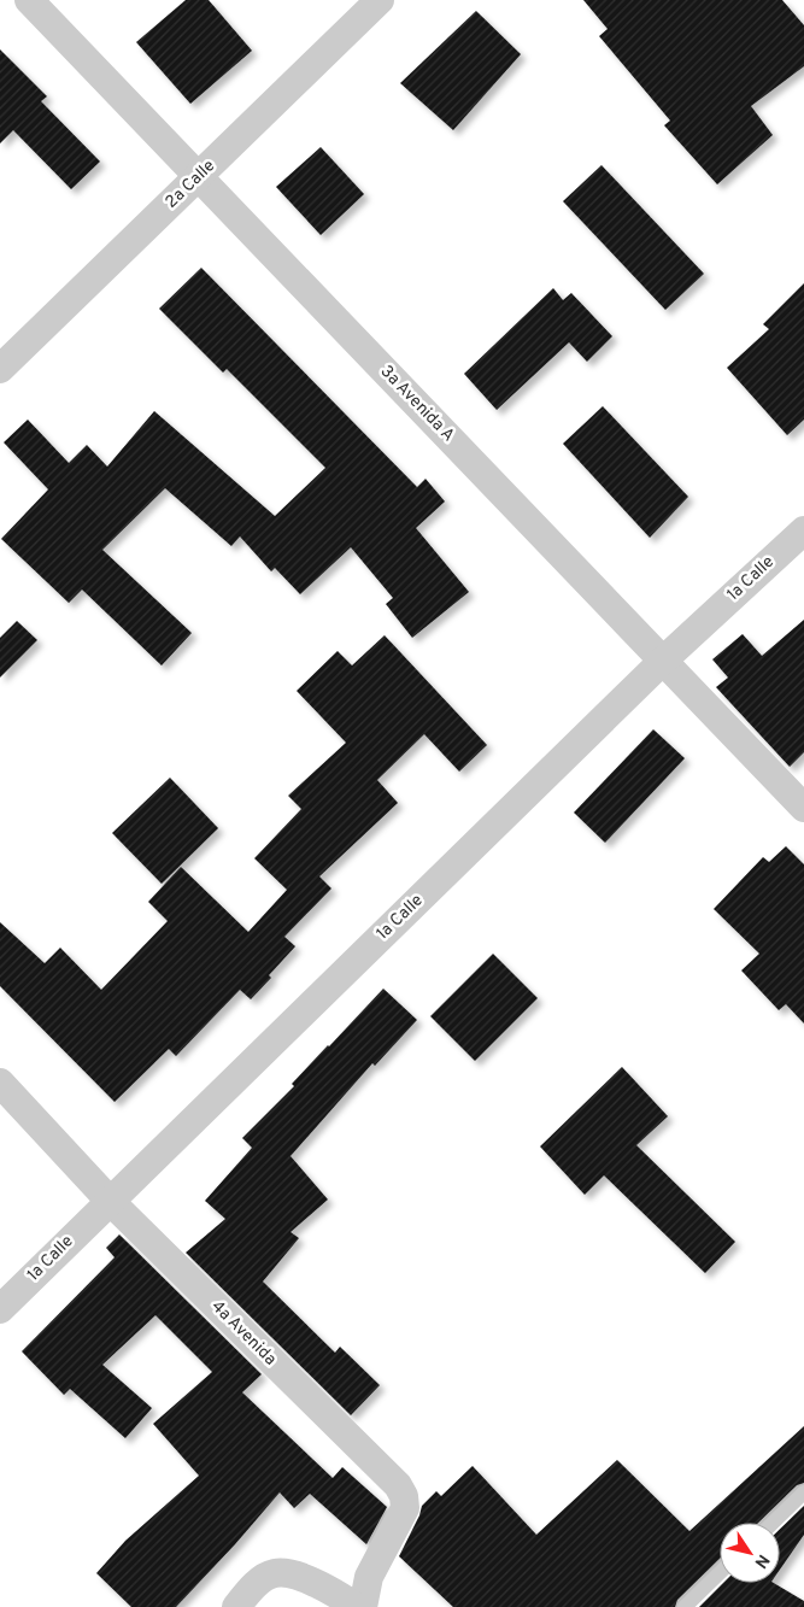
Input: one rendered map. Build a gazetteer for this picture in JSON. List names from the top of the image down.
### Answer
{
  "streets": {
    "street": [
      "2a Calle",
      "3a Avenida A",
      "1a Calle",
      "4a Avenida"
    ]
  },
  "crossings": [
    ["2a Calle", "3a Avenida A"],
    ["3a Avenida A", "1a Calle"],
    ["1a Calle", "4a Avenida"]
  ],
  "north": "bottom right"
}
